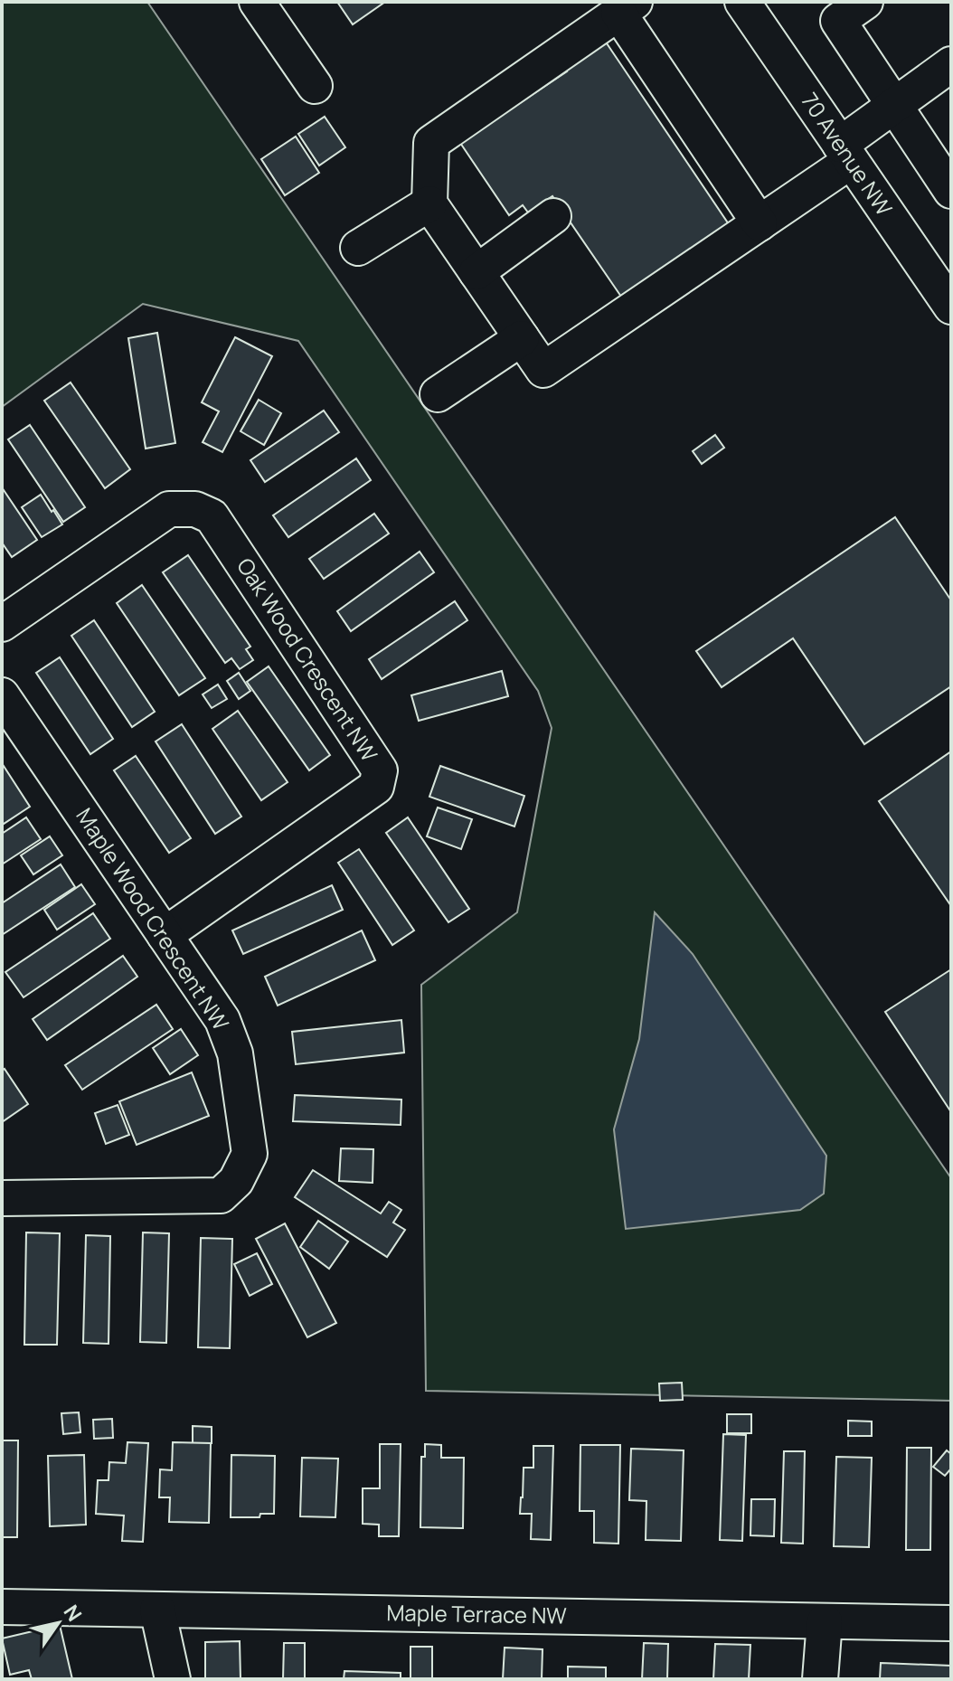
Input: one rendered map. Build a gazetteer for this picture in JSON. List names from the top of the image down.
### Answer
{
  "streets": {
    "street": [
      "70 Avenue NW",
      "Oak Wood Crescent NW",
      "Maple Wood Crescent NW",
      "Maple Terrace NW"
    ]
  },
  "crossings": [
    ["Oak Wood Crescent NW", "Maple Wood Crescent NW"]
  ],
  "north": "top right"
}
